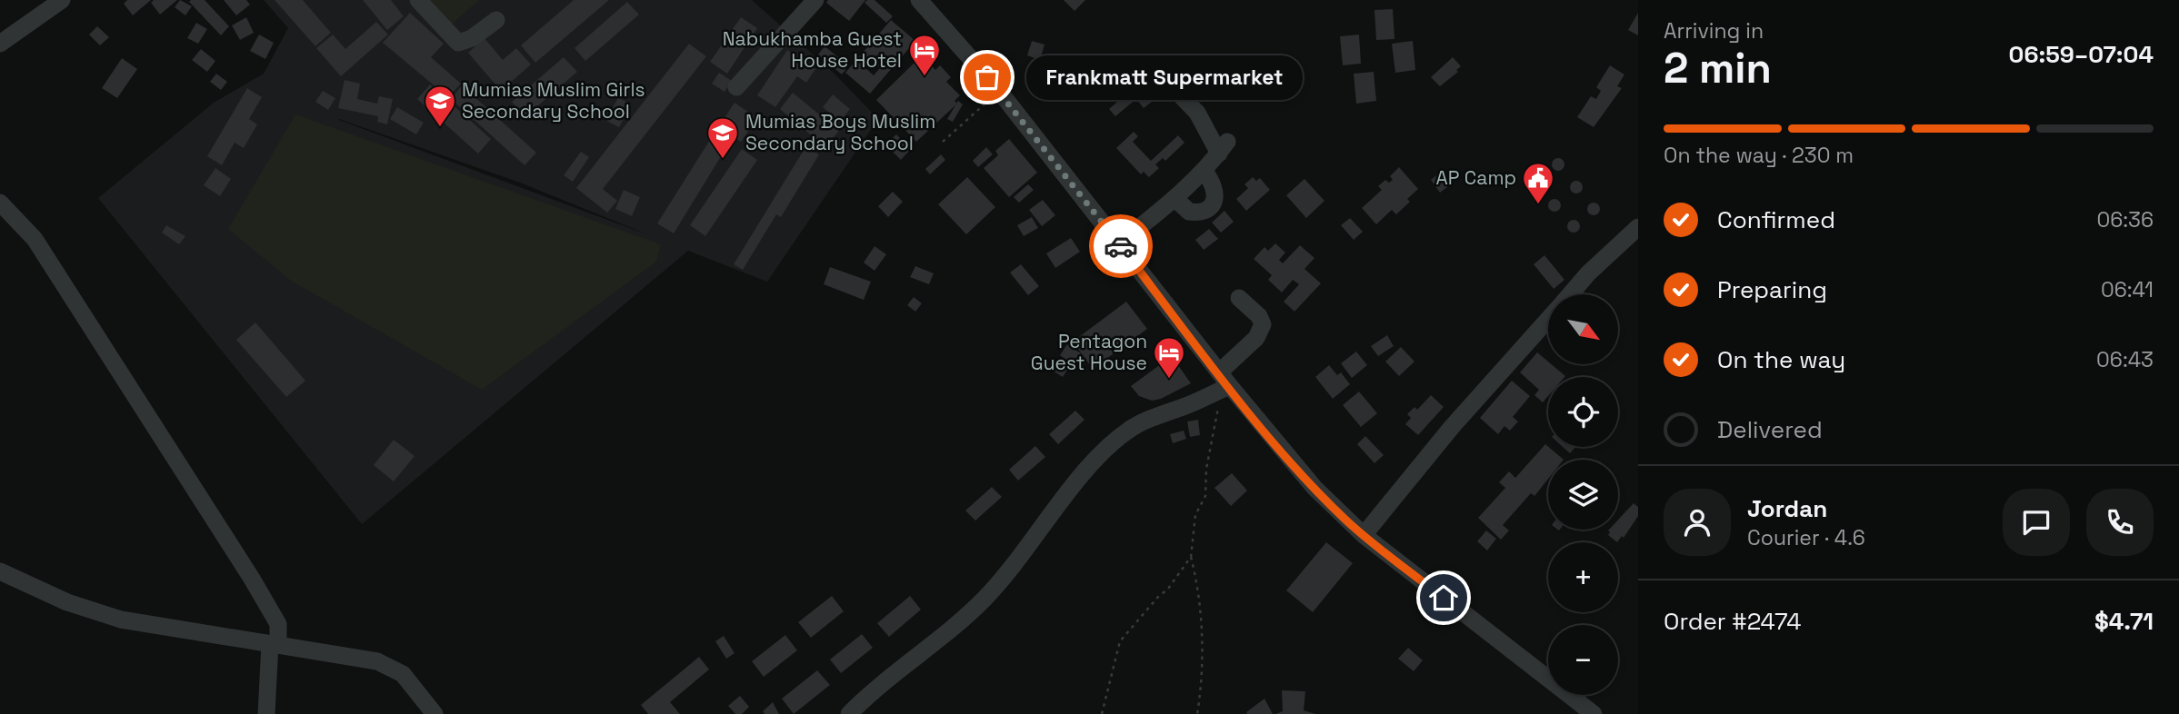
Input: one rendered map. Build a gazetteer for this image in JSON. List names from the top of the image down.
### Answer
{
  "places": {
    "hotel": ["Nabukhamba Guest House Hotel", "Pentagon Guest House"],
    "other": ["Frankmatt Supermarket"],
    "school or university": ["Mumias Muslim Girls Secondary School", "Mumias Boys Muslim Secondary School"],
    "public building": ["AP Camp"]
  },
  "north": "bottom right",
  "page": {
    "heading": ["2 min", "Arriving in", "06:59–07:04"],
    "panel": [
      "Jordan",
      "Courier · 4.6",
      "Order #2474",
      "$4.71"
    ],
    "bubble": "Frankmatt Supermarket",
    "bar": "On the way · 230 m",
    "list": [
      ["Confirmed", "06:36"],
      ["Preparing", "06:41"],
      ["On the way", "06:43"],
      "Delivered"
    ],
    "map_buttons": ["+", "−"]
  }
}
